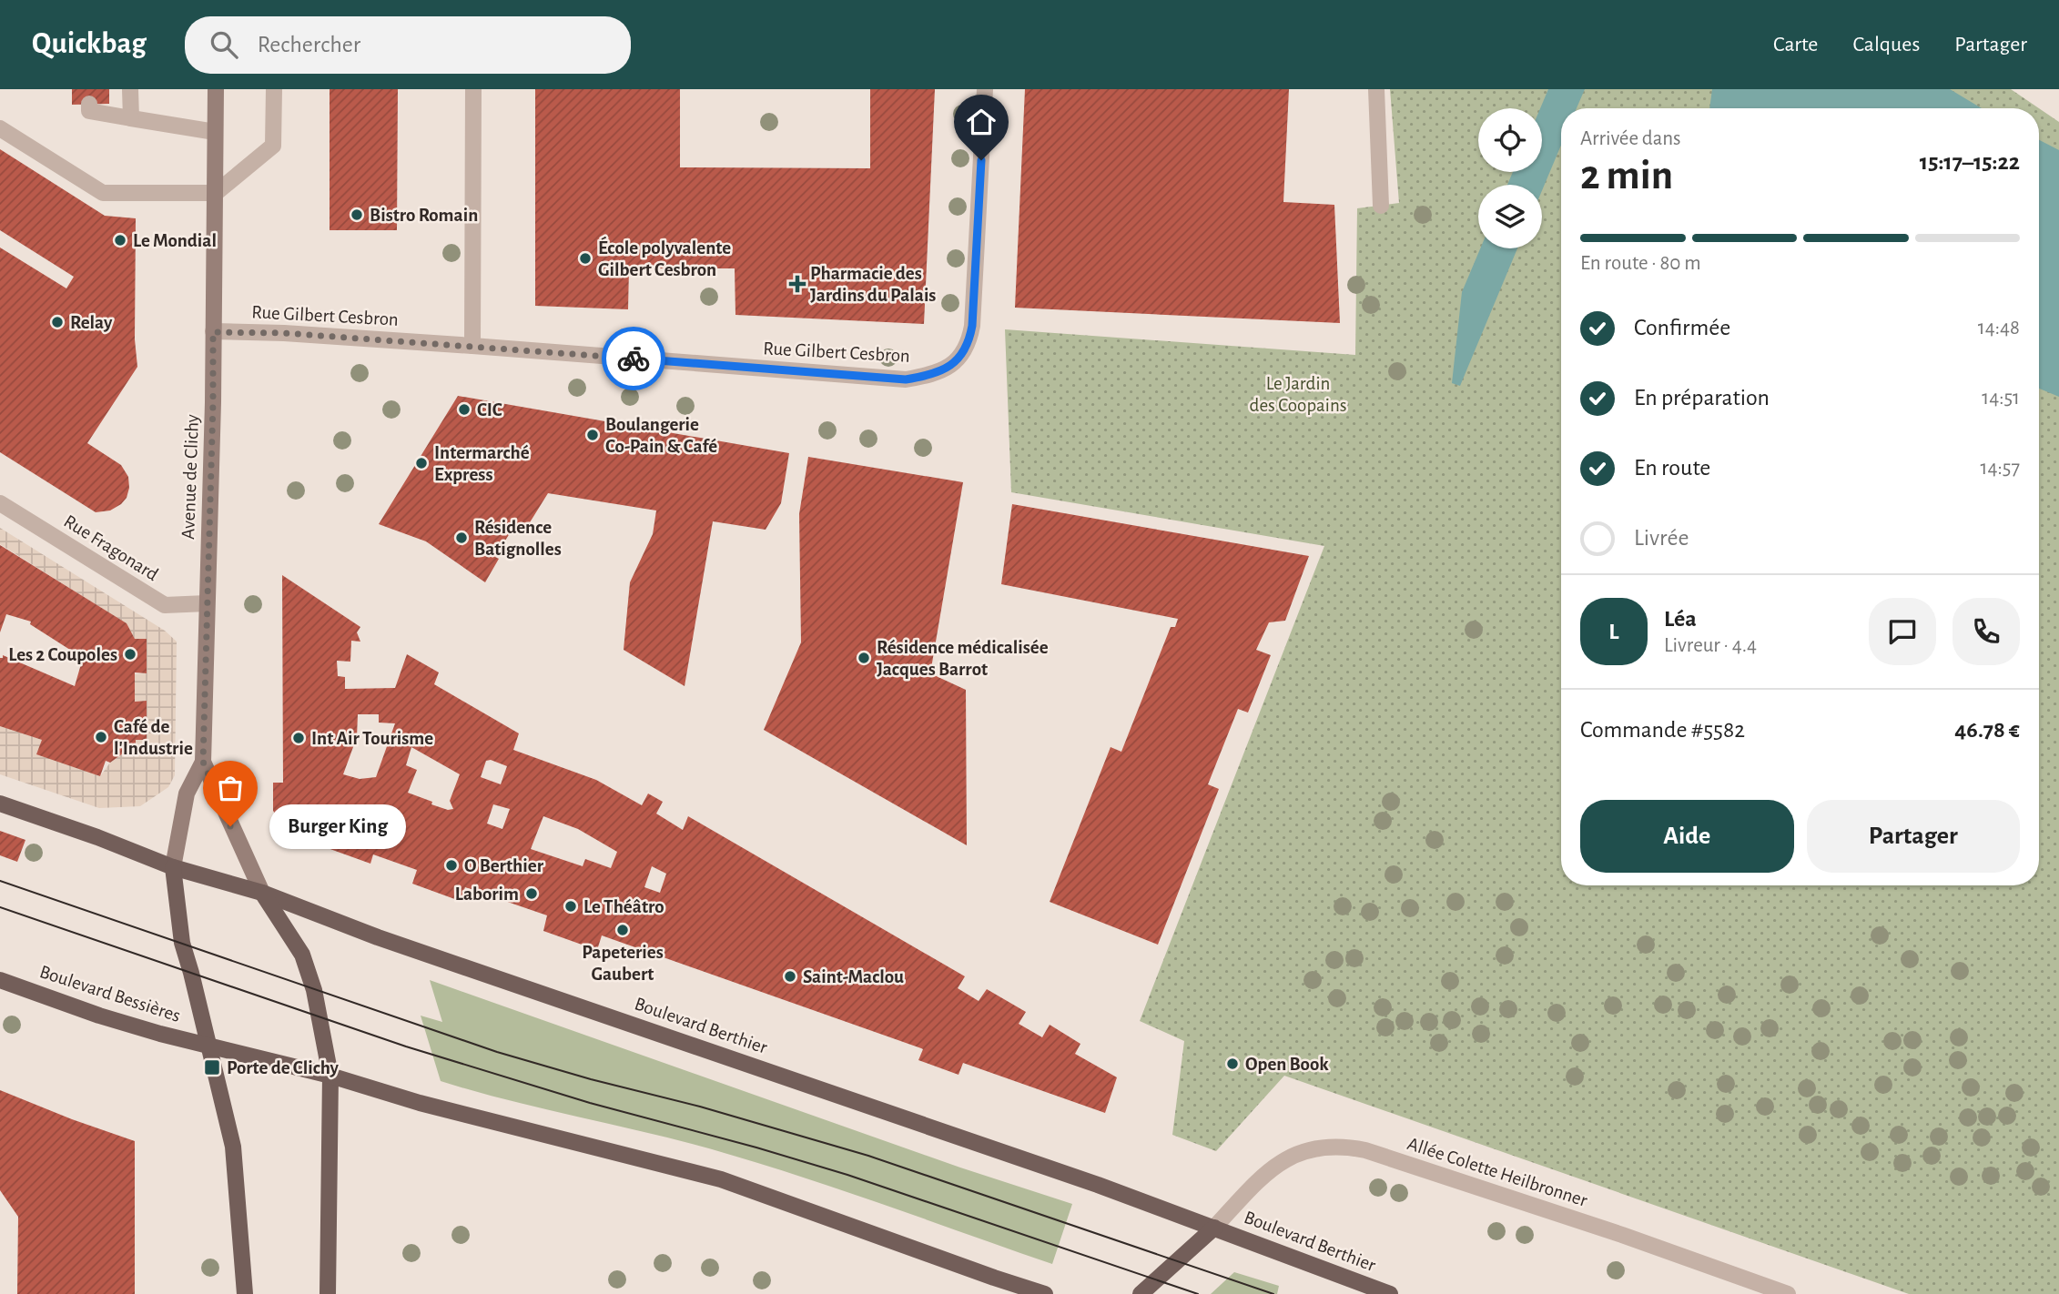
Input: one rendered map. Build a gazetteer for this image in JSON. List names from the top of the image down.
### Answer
{
  "streets": {
    "main road": ["Avenue de Clichy", "Boulevard Bessières", "Boulevard Berthier"],
    "street": ["Rue Gilbert Cesbron", "Rue Fragonard", "Allée Colette Heilbronner"]
  },
  "crossings": [
    ["Rue Gilbert Cesbron", "Avenue de Clichy"],
    ["Avenue de Clichy", "Rue Fragonard"],
    ["Avenue de Clichy", "Boulevard Berthier"],
    ["Boulevard Berthier", "Allée Colette Heilbronner"]
  ],
  "parks": ["Le Jardin des Coopains"],
  "places": {
    "other": [
      "Bistro Romain",
      "Le Mondial",
      "École polyvalente Gilbert Cesbron",
      "Relay",
      "CIC",
      "Boulangerie Co-Pain & Café",
      "Intermarché Express",
      "Résidence Batignolles",
      "Les 2 Coupoles",
      "Résidence médicalisée Jacques Barrot",
      "Café de l'Industrie",
      "Int Air Tourisme",
      "Burger King",
      "O Berthier",
      "Laborim",
      "Le Théâtro",
      "Papeteries Gaubert",
      "Saint-Maclou",
      "Open Book"
    ],
    "health": ["Pharmacie des Jardins du Palais"],
    "transit": ["Porte de Clichy"]
  },
  "page": {
    "header": "Quickbag",
    "search": "Rechercher",
    "nav": ["Carte", "Calques", "Partager"],
    "heading": ["2 min", "Arrivée dans", "15:17–15:22"],
    "panel": [
      "Léa",
      "Livreur · 4.4",
      "Commande #5582",
      "46.78 €"
    ],
    "bar": "En route · 80 m",
    "list": [
      ["Confirmée", "14:48"],
      ["En préparation", "14:51"],
      ["En route", "14:57"],
      "Livrée"
    ],
    "round": "L",
    "buttons": ["Aide", "Partager"],
    "bubble": "Burger King"
  }
}
